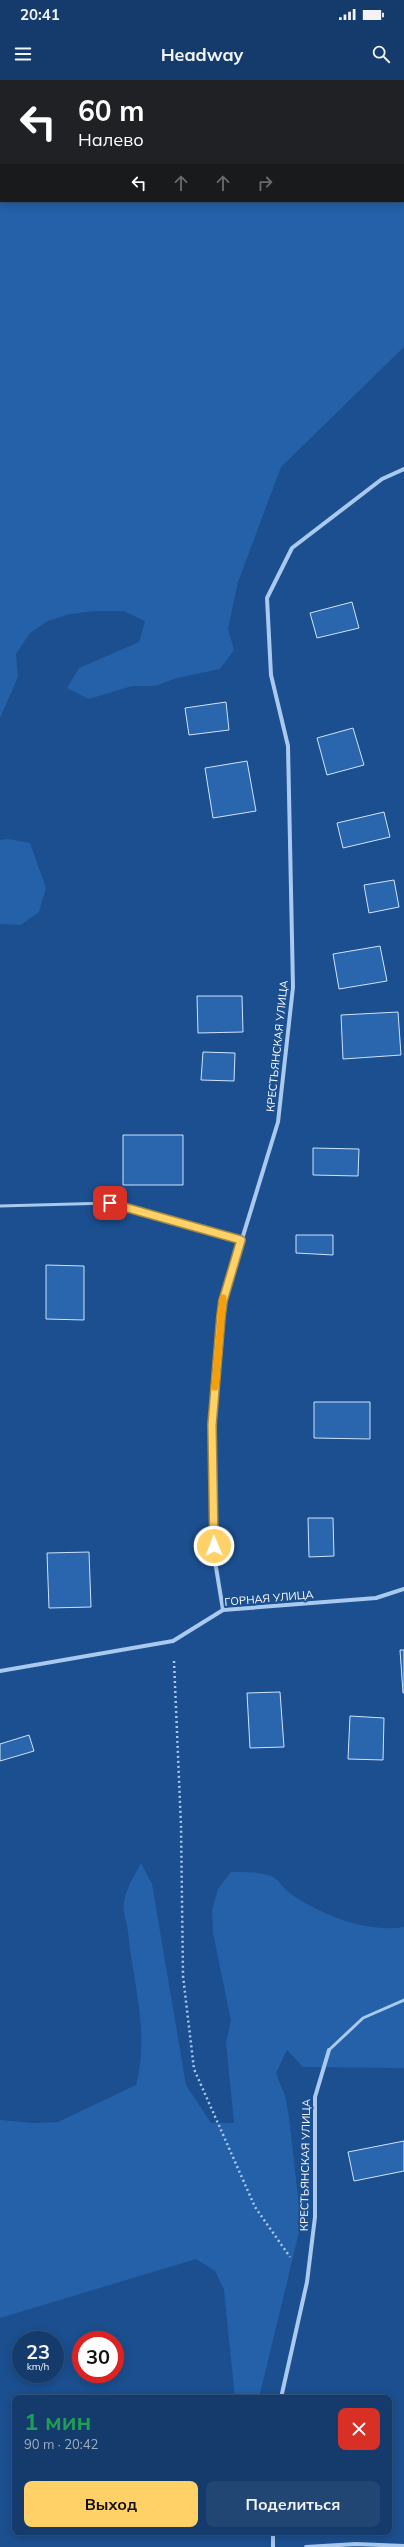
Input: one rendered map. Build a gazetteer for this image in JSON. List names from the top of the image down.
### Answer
{
  "streets": {
    "street": ["КРЕСТЬЯНСКАЯ УЛИЦА", "ГОРНАЯ УЛИЦА"]
  },
  "crossings": [
    ["КРЕСТЬЯНСКАЯ УЛИЦА", "ГОРНАЯ УЛИЦА"]
  ],
  "page": {
    "status": "20:41",
    "header": "Headway",
    "turn": ["60 m", "Налево"],
    "speed": "23 km/h",
    "limit": "30",
    "heading": ["1 мин", "90 m · 20:42"],
    "buttons": ["Выход", "Поделиться"]
  }
}
